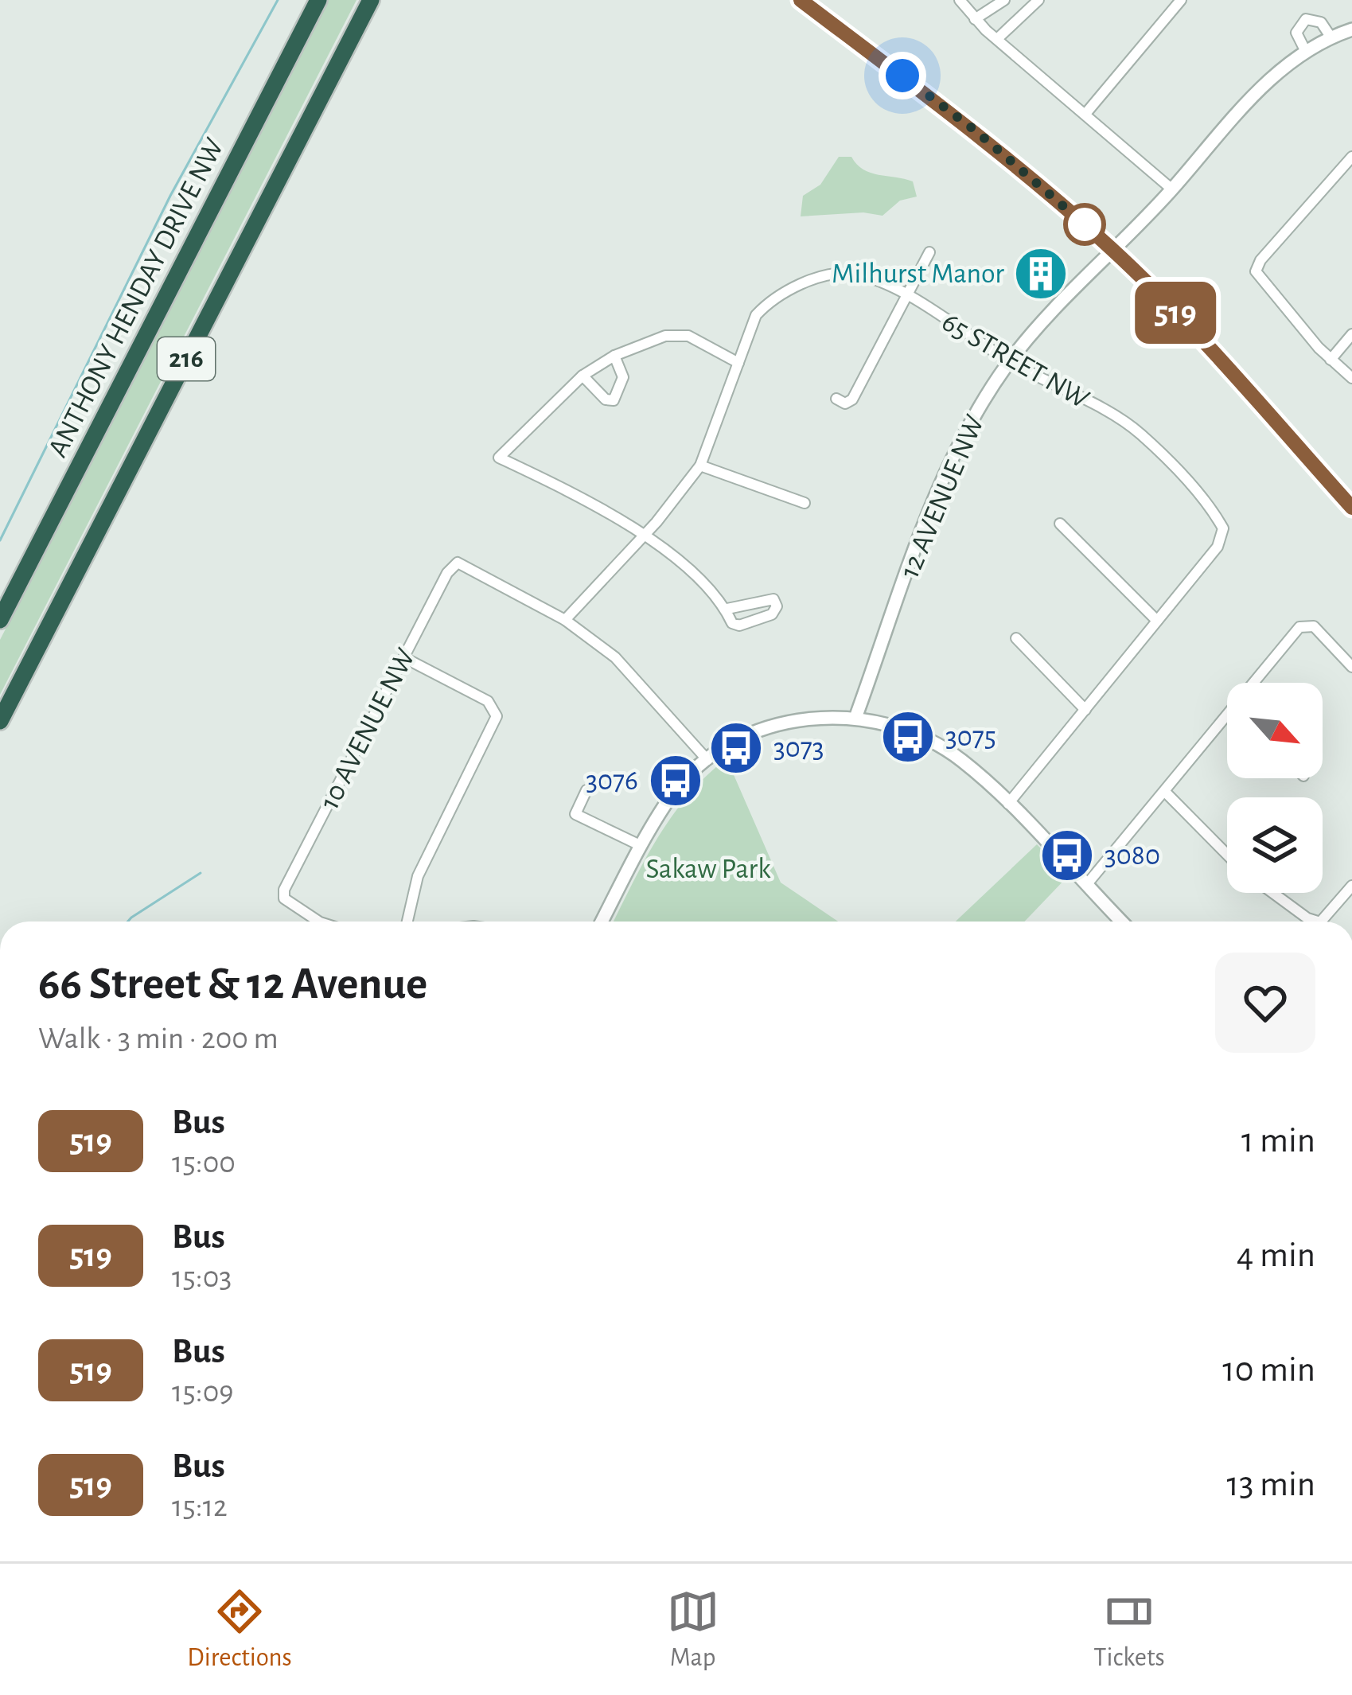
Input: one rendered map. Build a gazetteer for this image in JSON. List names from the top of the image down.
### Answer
{
  "streets": {
    "highway": ["ANTHONY HENDAY DRIVE NW", "216"],
    "street": ["65 STREET NW", "12 AVENUE NW", "10 AVENUE NW"]
  },
  "crossings": [
    ["65 STREET NW", "12 AVENUE NW"]
  ],
  "parks": ["Sakaw Park"],
  "places": {
    "building": ["Milhurst Manor"],
    "bus stop": [
      "3075",
      "3073",
      "3076",
      "3080"
    ]
  },
  "lines": ["bus line 519"],
  "north": "bottom right",
  "page": {
    "on_map": "519",
    "heading": ["66 Street & 12 Avenue", "Walk · 3 min · 200 m"],
    "list": [
      {
        "mark": "519",
        "name": "Bus",
        "note": "15:00",
        "value": "1 min"
      },
      {
        "mark": "519",
        "name": "Bus",
        "note": "15:03",
        "value": "4 min"
      },
      {
        "mark": "519",
        "name": "Bus",
        "note": "15:09",
        "value": "10 min"
      },
      {
        "mark": "519",
        "name": "Bus",
        "note": "15:12",
        "value": "13 min"
      }
    ],
    "tabs": ["Directions", "Map", "Tickets"]
  }
}
